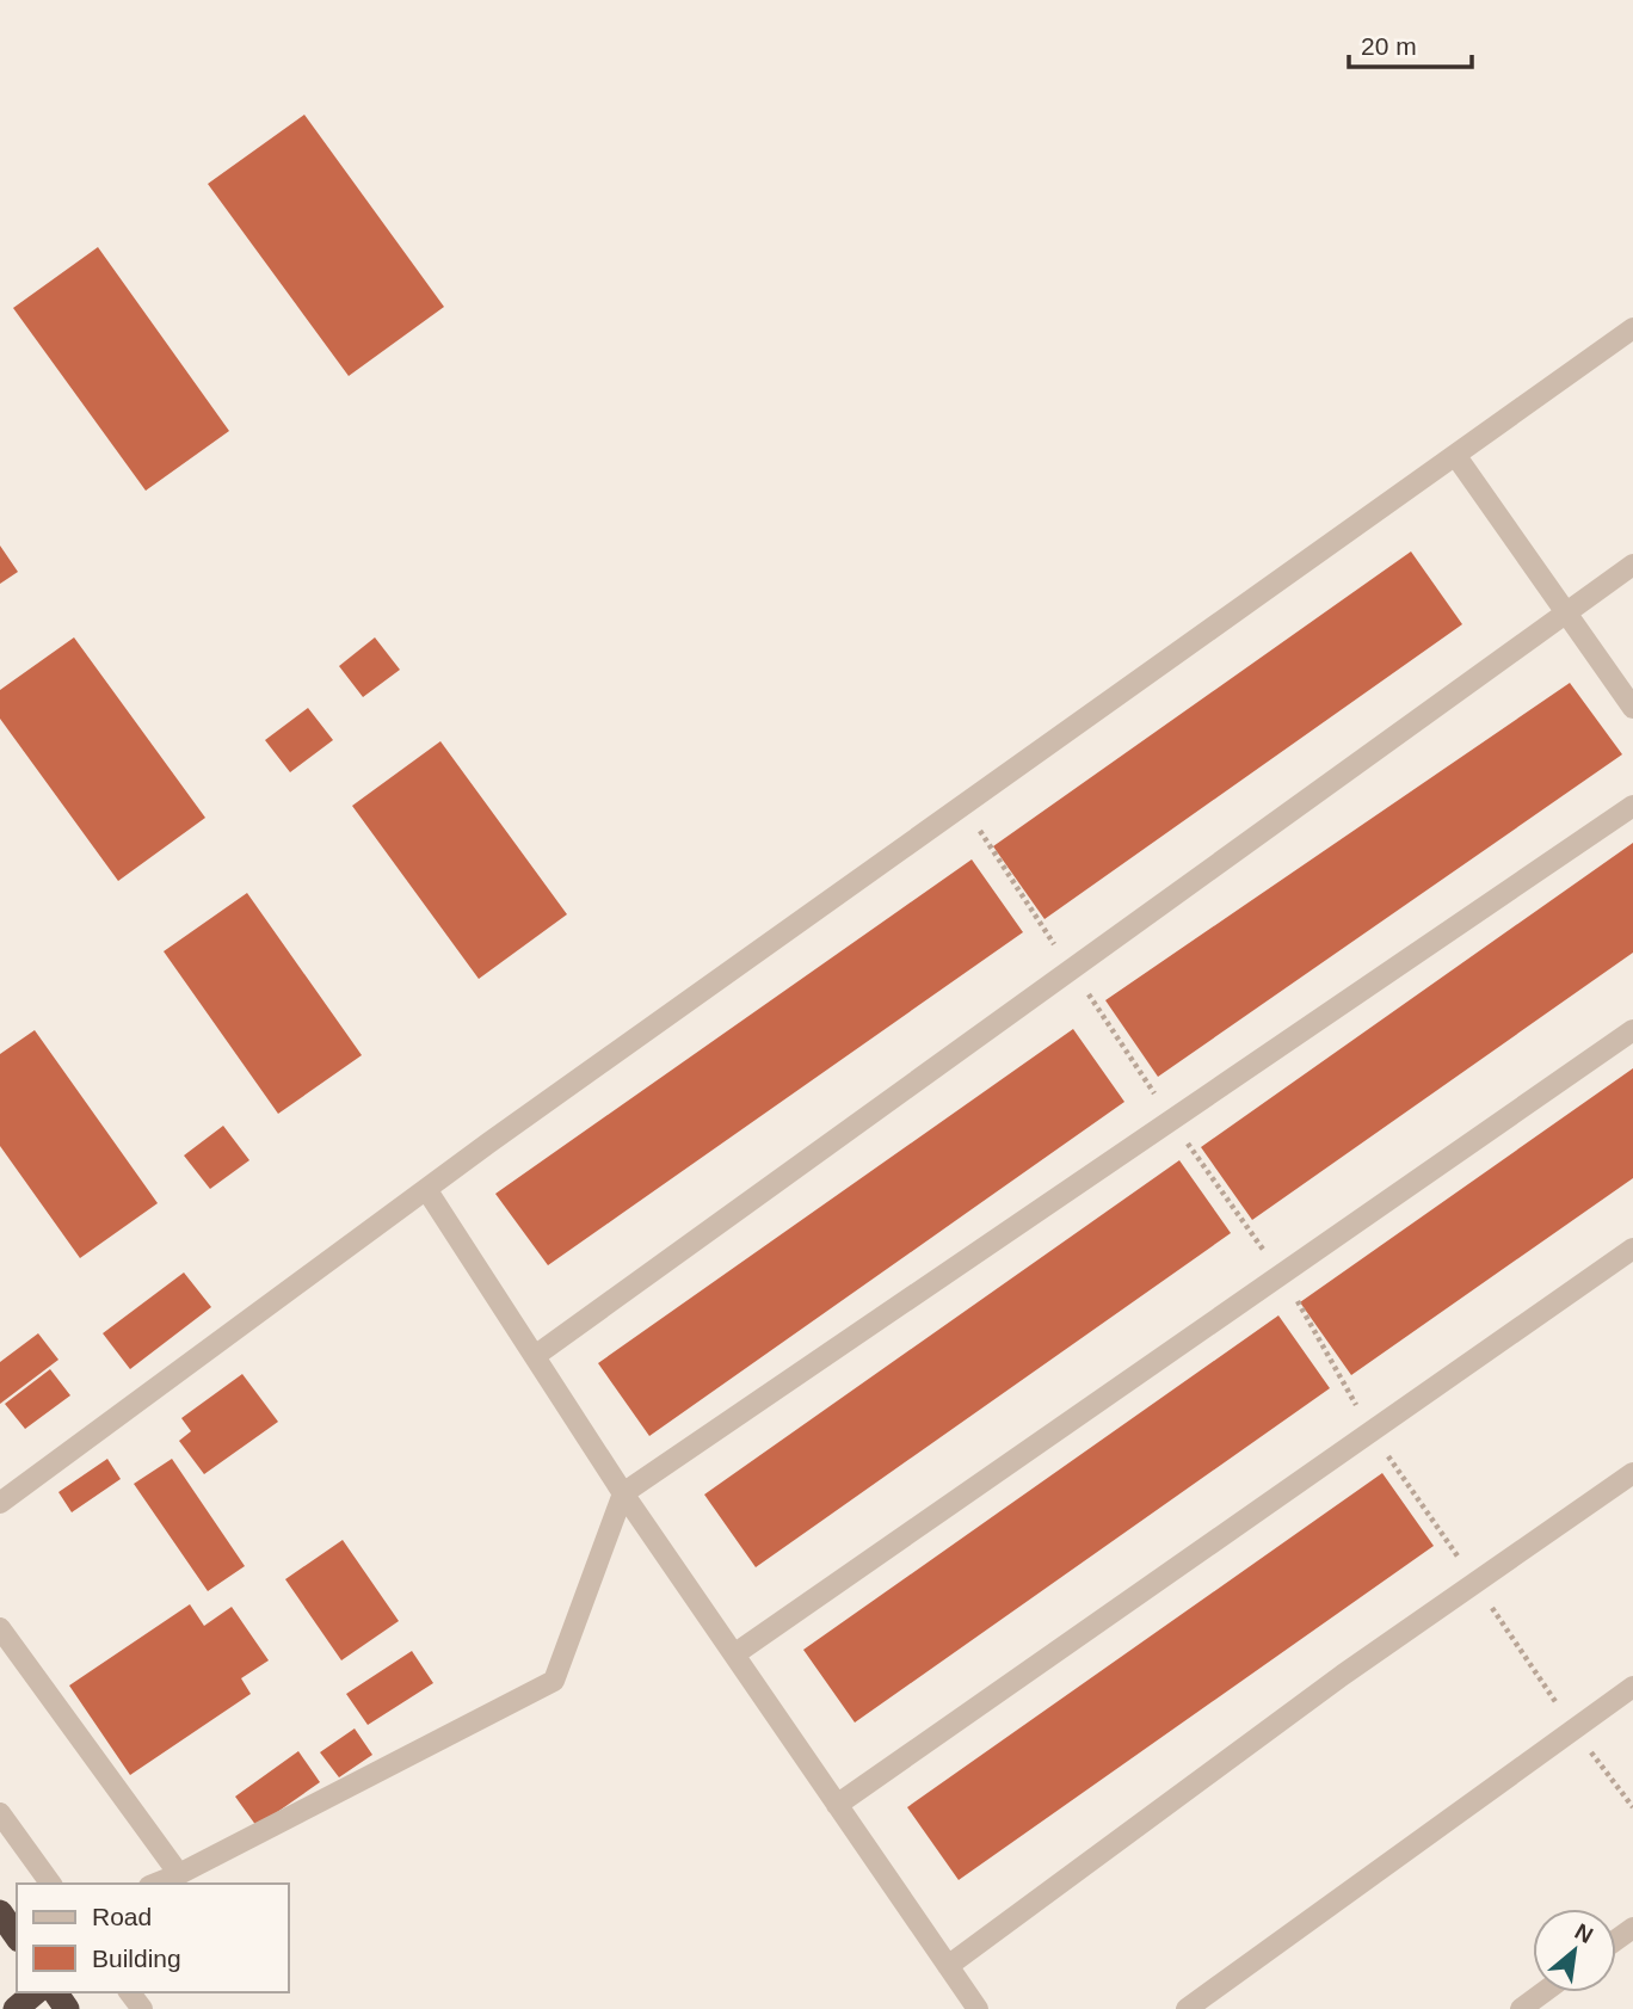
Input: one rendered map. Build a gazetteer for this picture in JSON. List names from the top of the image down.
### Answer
{
  "legend": ["Road", "Building"],
  "scale_bar": "20 m",
  "north": "top right"
}
